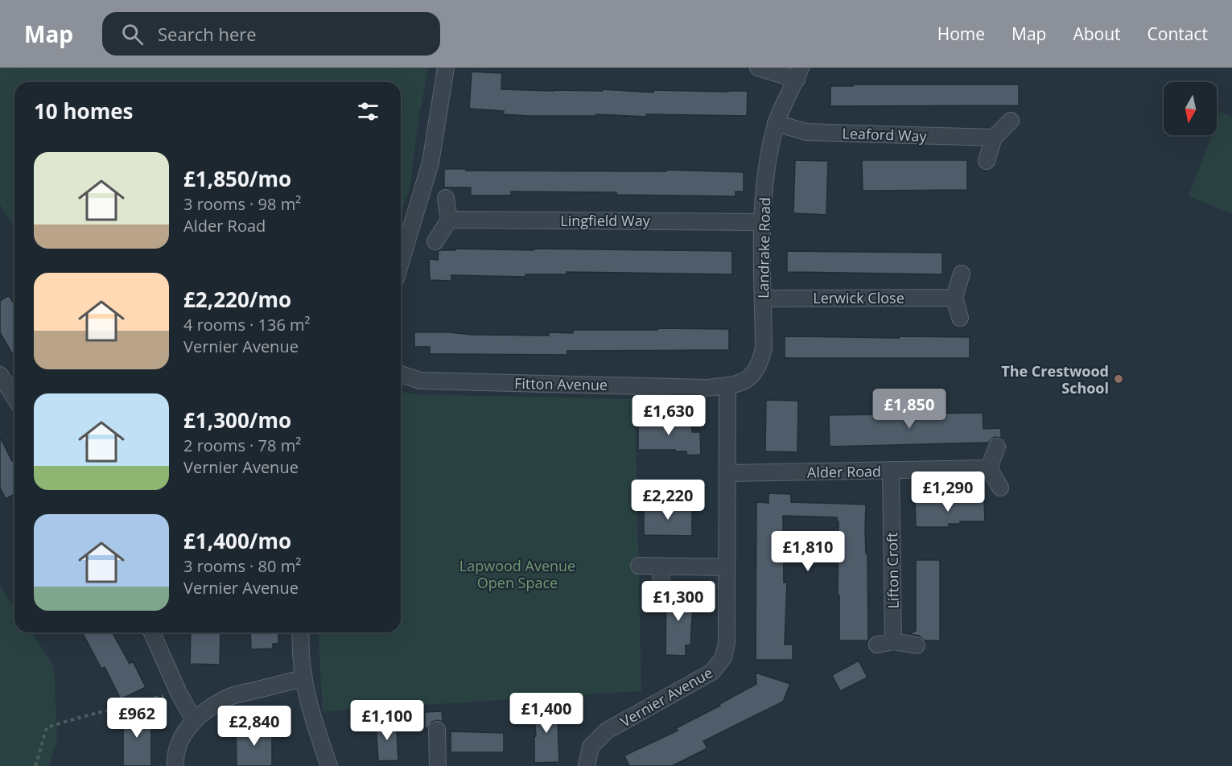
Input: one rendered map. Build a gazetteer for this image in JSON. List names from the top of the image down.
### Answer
{
  "streets": {
    "street": [
      "Leaford Way",
      "Lingfield Way",
      "Landrake Road",
      "Lerwick Close",
      "Fitton Avenue",
      "Alder Road",
      "Lifton Croft",
      "Vernier Avenue"
    ]
  },
  "crossings": [
    ["Leaford Way", "Landrake Road"],
    ["Lingfield Way", "Landrake Road"],
    ["Landrake Road", "Lerwick Close"],
    ["Landrake Road", "Fitton Avenue"],
    ["Landrake Road", "Vernier Avenue"],
    ["Fitton Avenue", "Vernier Avenue"],
    ["Alder Road", "Lifton Croft"],
    ["Alder Road", "Vernier Avenue"]
  ],
  "parks": ["Lapwood Avenue Open Space"],
  "places": ["The Crestwood School"],
  "north": "bottom",
  "page": {
    "header": "Map",
    "search": "Search here",
    "nav": [
      "Home",
      "Map",
      "About",
      "Contact"
    ],
    "heading": "10 homes",
    "list": [
      {
        "name": "£1,850/mo",
        "note": "3 rooms · 98 m² · Alder Road"
      },
      {
        "name": "£2,220/mo",
        "note": "4 rooms · 136 m² · Vernier Avenue"
      },
      {
        "name": "£1,300/mo",
        "note": "2 rooms · 78 m² · Vernier Avenue"
      },
      {
        "name": "£1,400/mo",
        "note": "3 rooms · 80 m² · Vernier Avenue"
      }
    ],
    "price": [
      "£1,850",
      "£1,630",
      "£1,290",
      "£2,220",
      "£1,810",
      "£1,300",
      "£1,400",
      "£962",
      "£1,100",
      "£2,840"
    ]
  }
}
